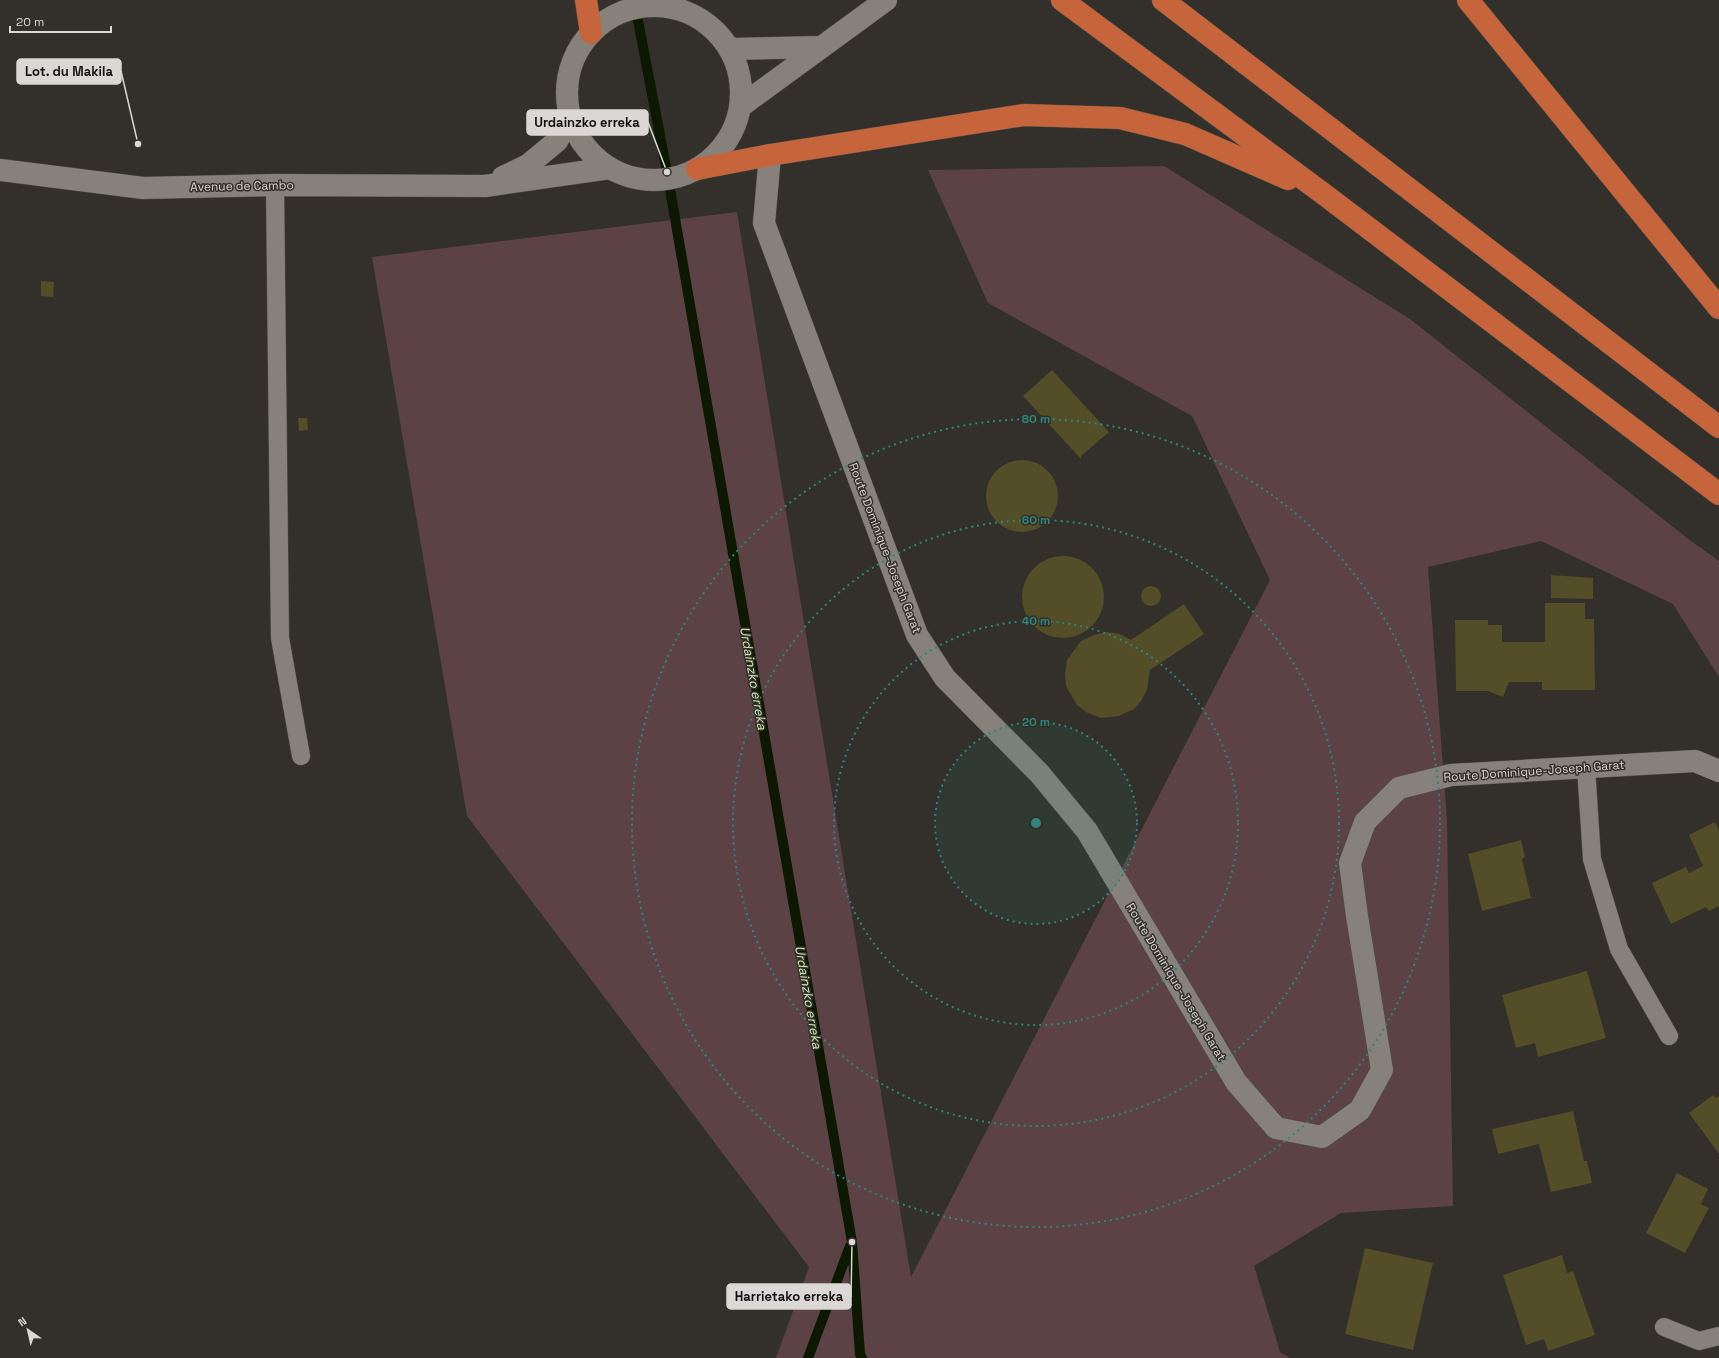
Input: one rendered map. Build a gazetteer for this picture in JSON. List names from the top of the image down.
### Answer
{
  "streets": {
    "street": ["Avenue de Cambo", "Route Dominique-Joseph Garat"]
  },
  "water": ["Urdainzko erreka"],
  "places": ["Lot. du Makila", "Urdainzko erreka", "Harrietako erreka"],
  "scale_bar": "20 m",
  "north": "top left",
  "rings": [
    "80 m",
    "60 m",
    "40 m",
    "20 m"
  ]
}
